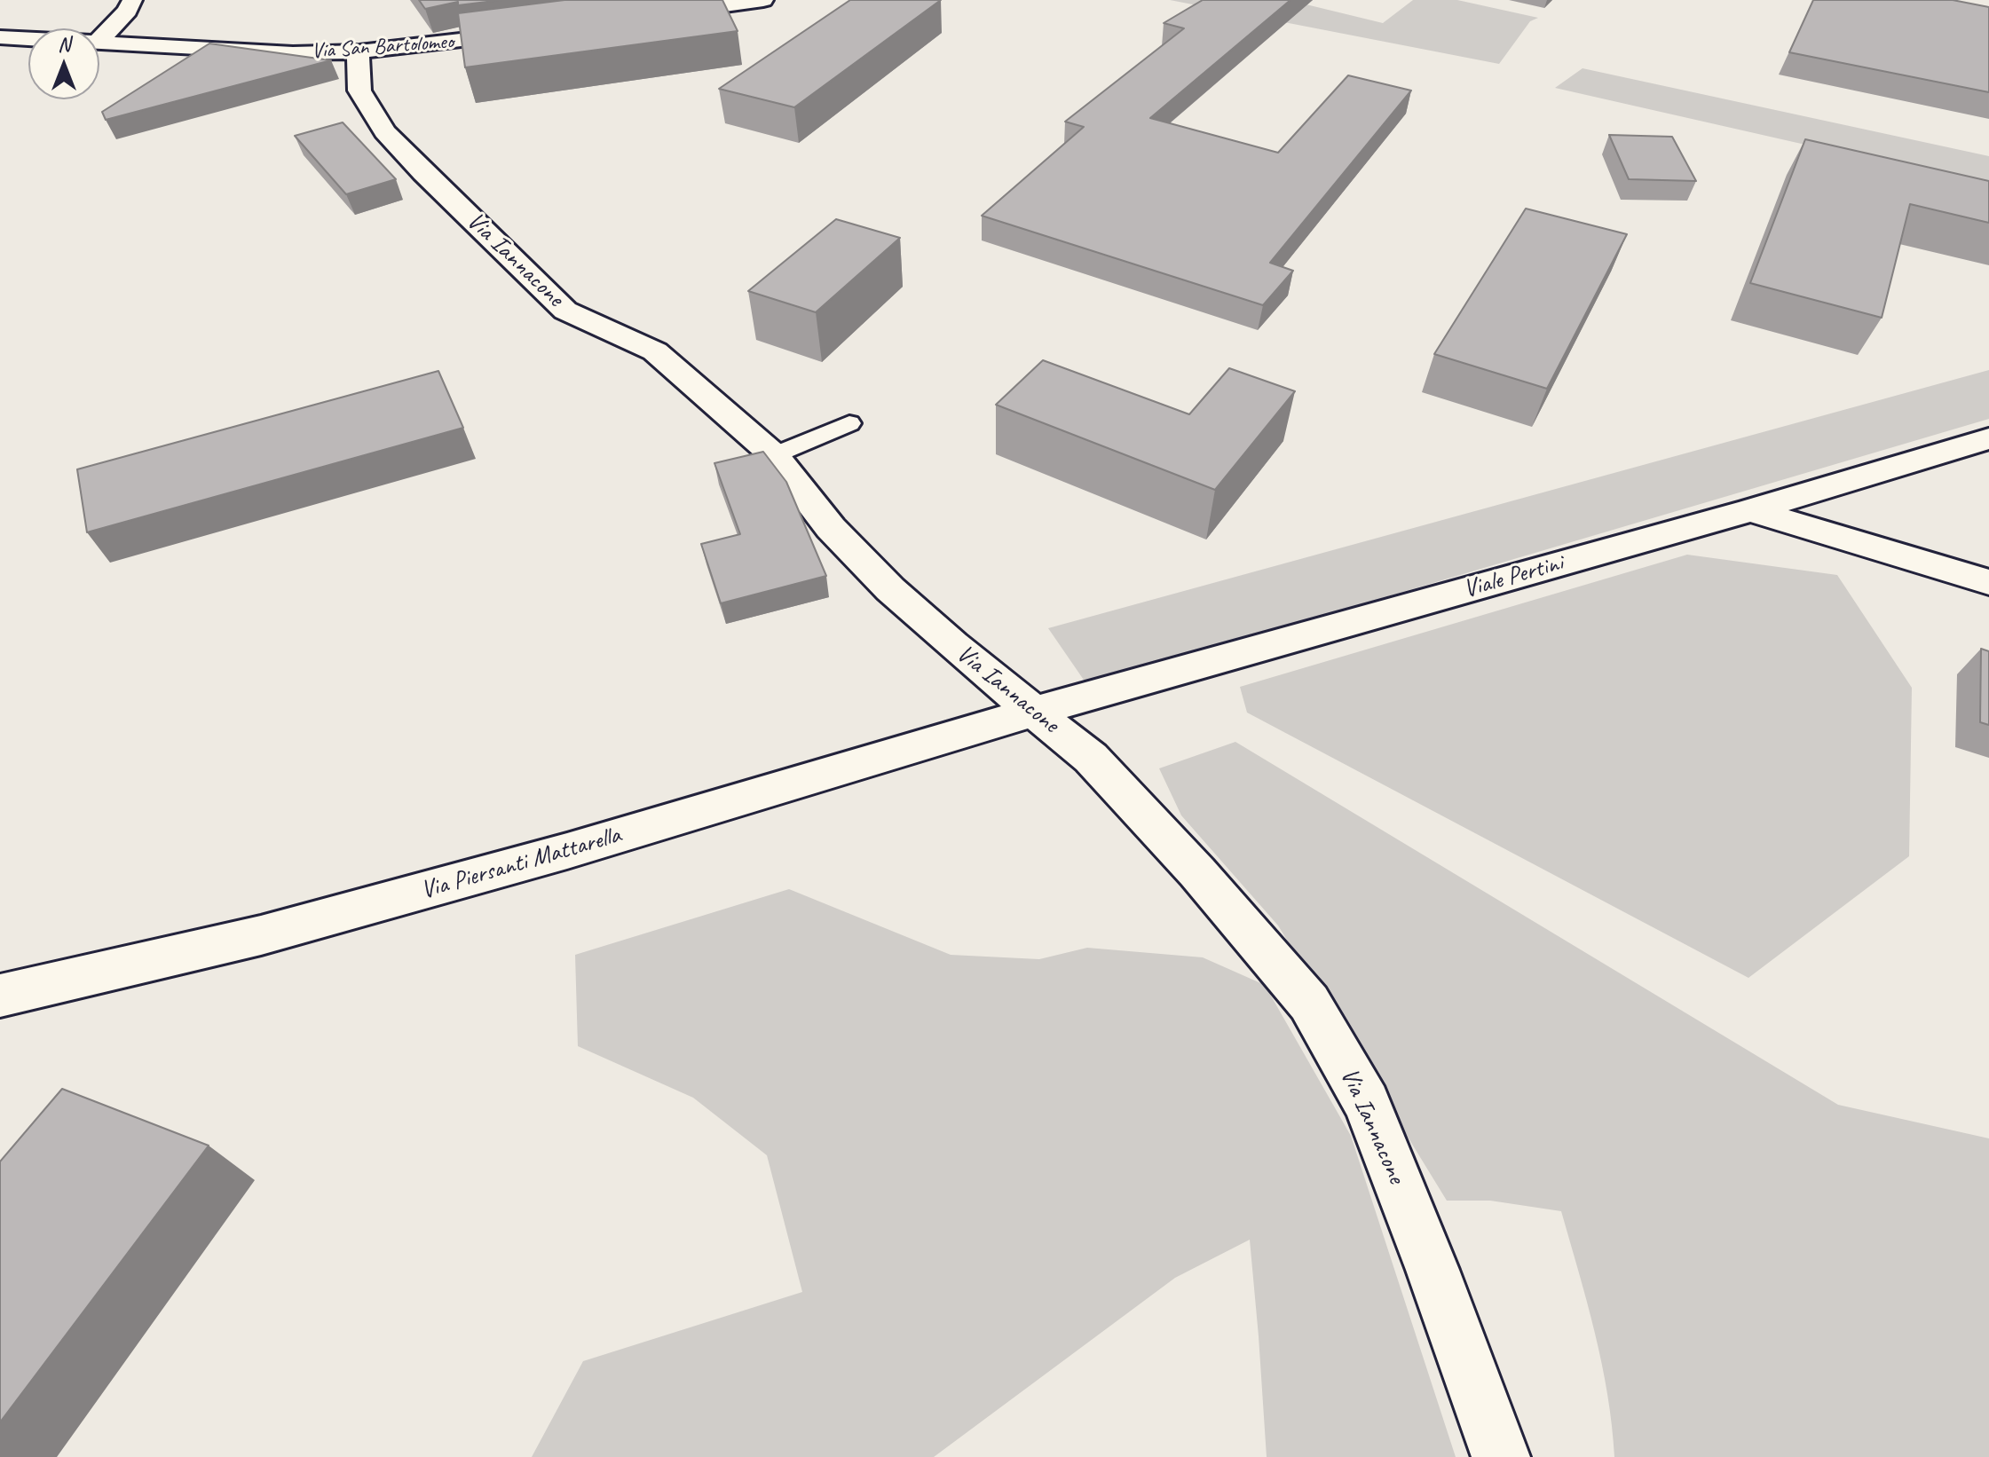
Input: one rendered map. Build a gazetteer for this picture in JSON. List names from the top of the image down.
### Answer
{
  "streets": {
    "street": [
      "Via San Bartolomeo",
      "Via Iannacone",
      "Viale Pertini",
      "Via Piersanti Mattarella"
    ]
  },
  "crossings": [
    ["Via San Bartolomeo", "Via Iannacone"],
    ["Via Iannacone", "Viale Pertini"],
    ["Via Iannacone", "Via Piersanti Mattarella"],
    ["Viale Pertini", "Via Piersanti Mattarella"]
  ],
  "north": "top"
}
